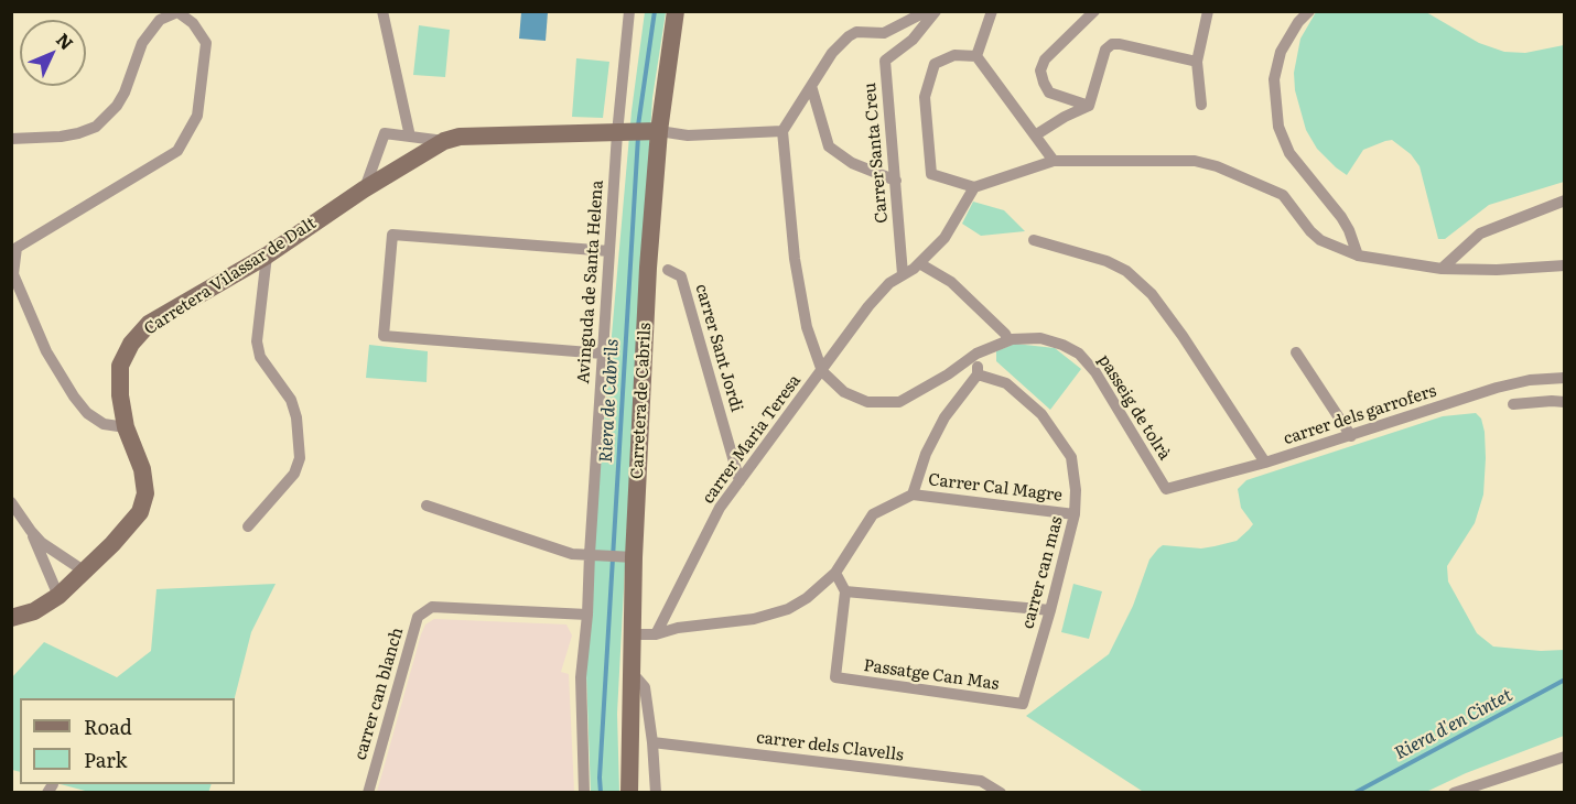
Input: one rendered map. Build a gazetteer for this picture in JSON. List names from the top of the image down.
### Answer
{
  "streets": {
    "street": [
      "Carrer Santa Creu",
      "Carretera Vilassar de Dalt",
      "Avinguda de Santa Helena",
      "carrer Sant Jordi",
      "Carretera de Cabrils",
      "passeig de tolrà",
      "carrer dels garrofers",
      "carrer Maria Teresa",
      "Carrer Cal Magre",
      "carrer can mas",
      "Passatge Can Mas",
      "carrer can blanch",
      "carrer dels Clavells"
    ]
  },
  "crossings": [
    ["Carrer Santa Creu", "carrer Maria Teresa"],
    ["Carretera Vilassar de Dalt", "Avinguda de Santa Helena"],
    ["Avinguda de Santa Helena", "carrer can blanch"],
    ["carrer Sant Jordi", "carrer Maria Teresa"],
    ["passeig de tolrà", "carrer dels garrofers"],
    ["passeig de tolrà", "carrer Maria Teresa"],
    ["Carrer Cal Magre", "carrer can mas"],
    ["carrer can mas", "Passatge Can Mas"]
  ],
  "water": ["Riera de Cabrils", "Riera d'en Cintet"],
  "legend": ["Road", "Park"],
  "north": "top right"
}
